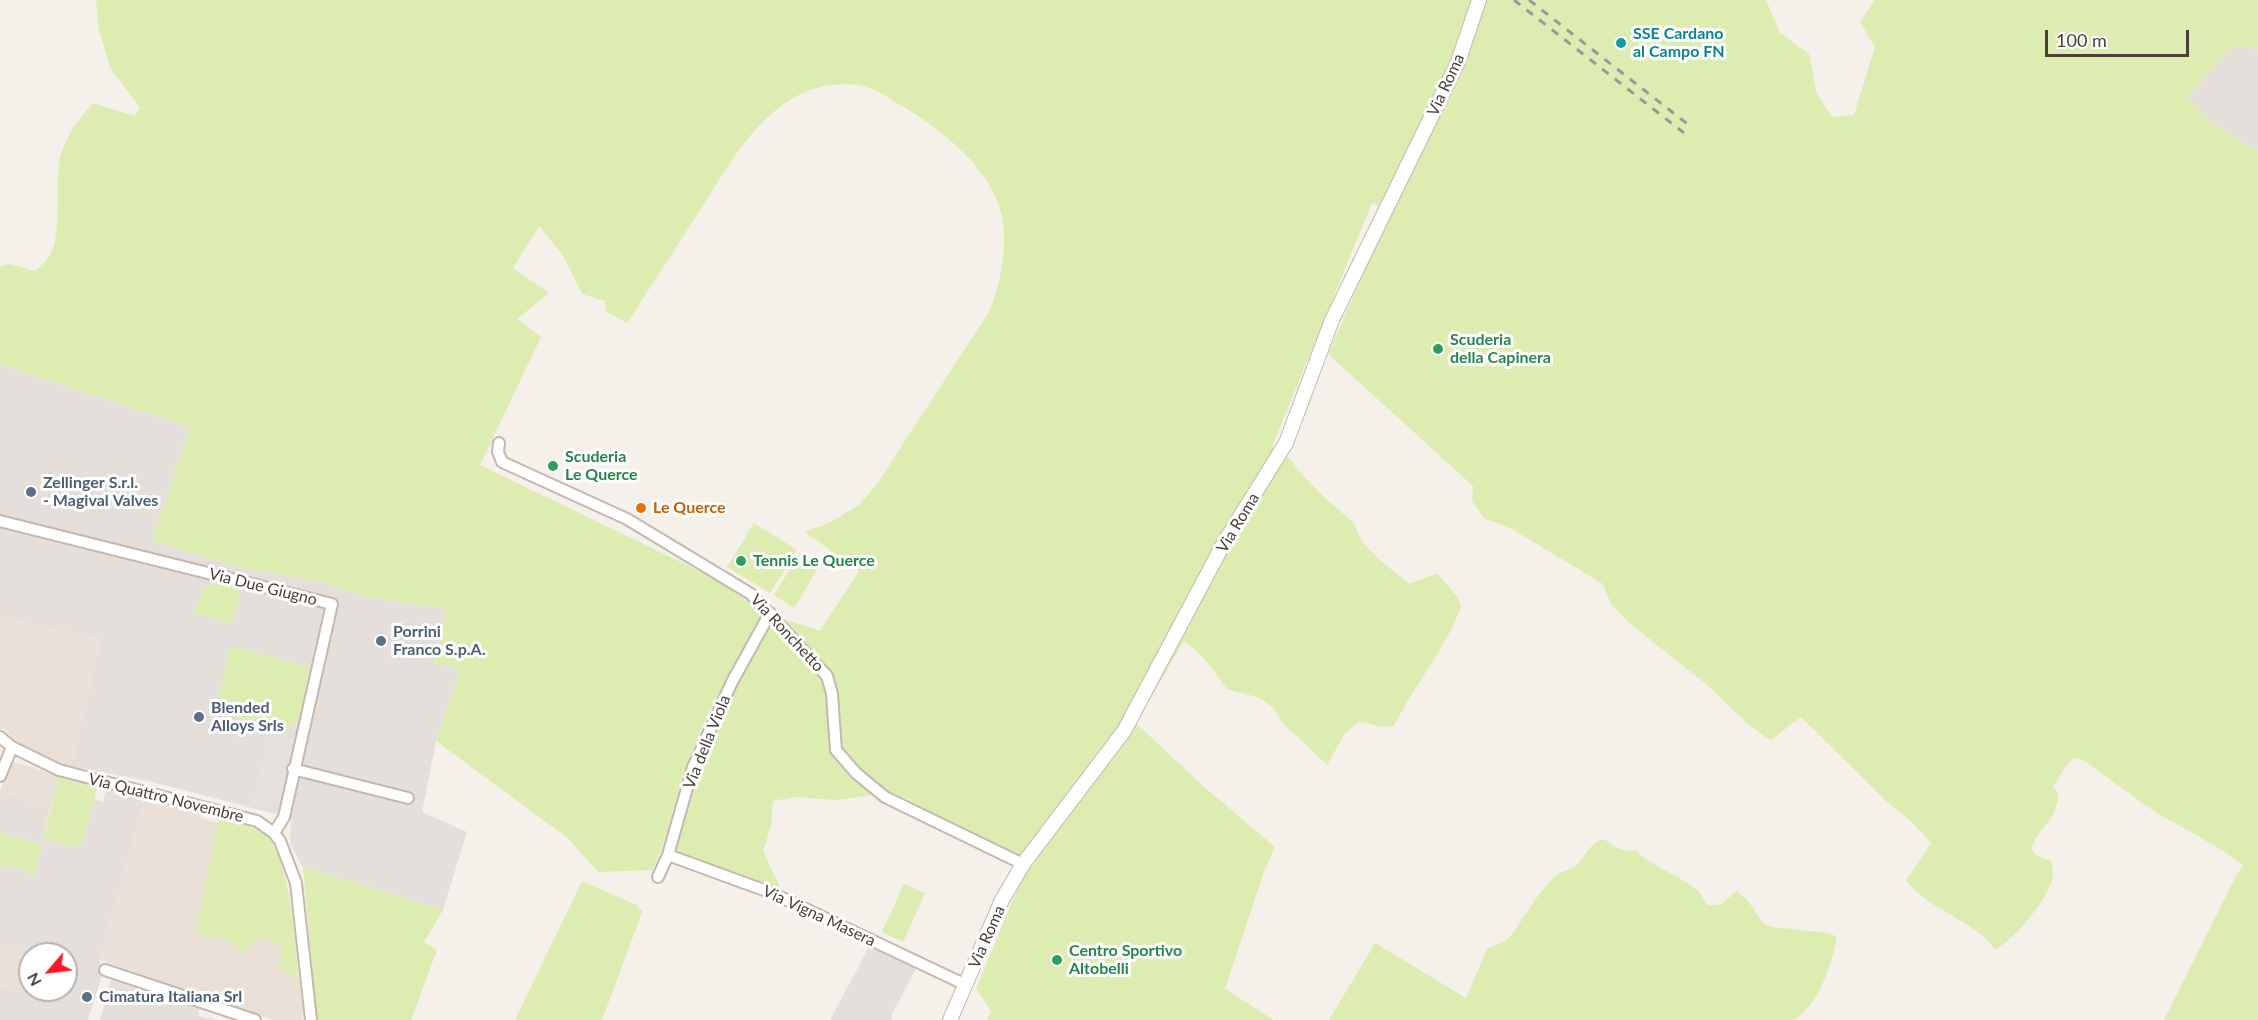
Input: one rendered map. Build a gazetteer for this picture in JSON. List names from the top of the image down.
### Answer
{
  "streets": {
    "street": [
      "Via Roma",
      "Via Due Giugno",
      "Via Ronchetto",
      "Via della Viola",
      "Via Quattro Novembre",
      "Via Vigna Masera"
    ]
  },
  "crossings": [
    ["Via Roma", "Via Ronchetto"],
    ["Via Roma", "Via Vigna Masera"],
    ["Via Due Giugno", "Via Quattro Novembre"],
    ["Via Ronchetto", "Via della Viola"],
    ["Via della Viola", "Via Vigna Masera"]
  ],
  "places": [
    "SSE Cardano al Campo FN",
    "Scuderia della Capinera",
    "Scuderia Le Querce",
    "Zellinger S.r.l. - Magival Valves",
    "Le Querce",
    "Tennis Le Querce",
    "Porrini Franco S.p.A.",
    "Blended Alloys Srls",
    "Centro Sportivo Altobelli",
    "Cimatura Italiana Srl"
  ],
  "scale_bar": "100 m",
  "north": "bottom left"
}
